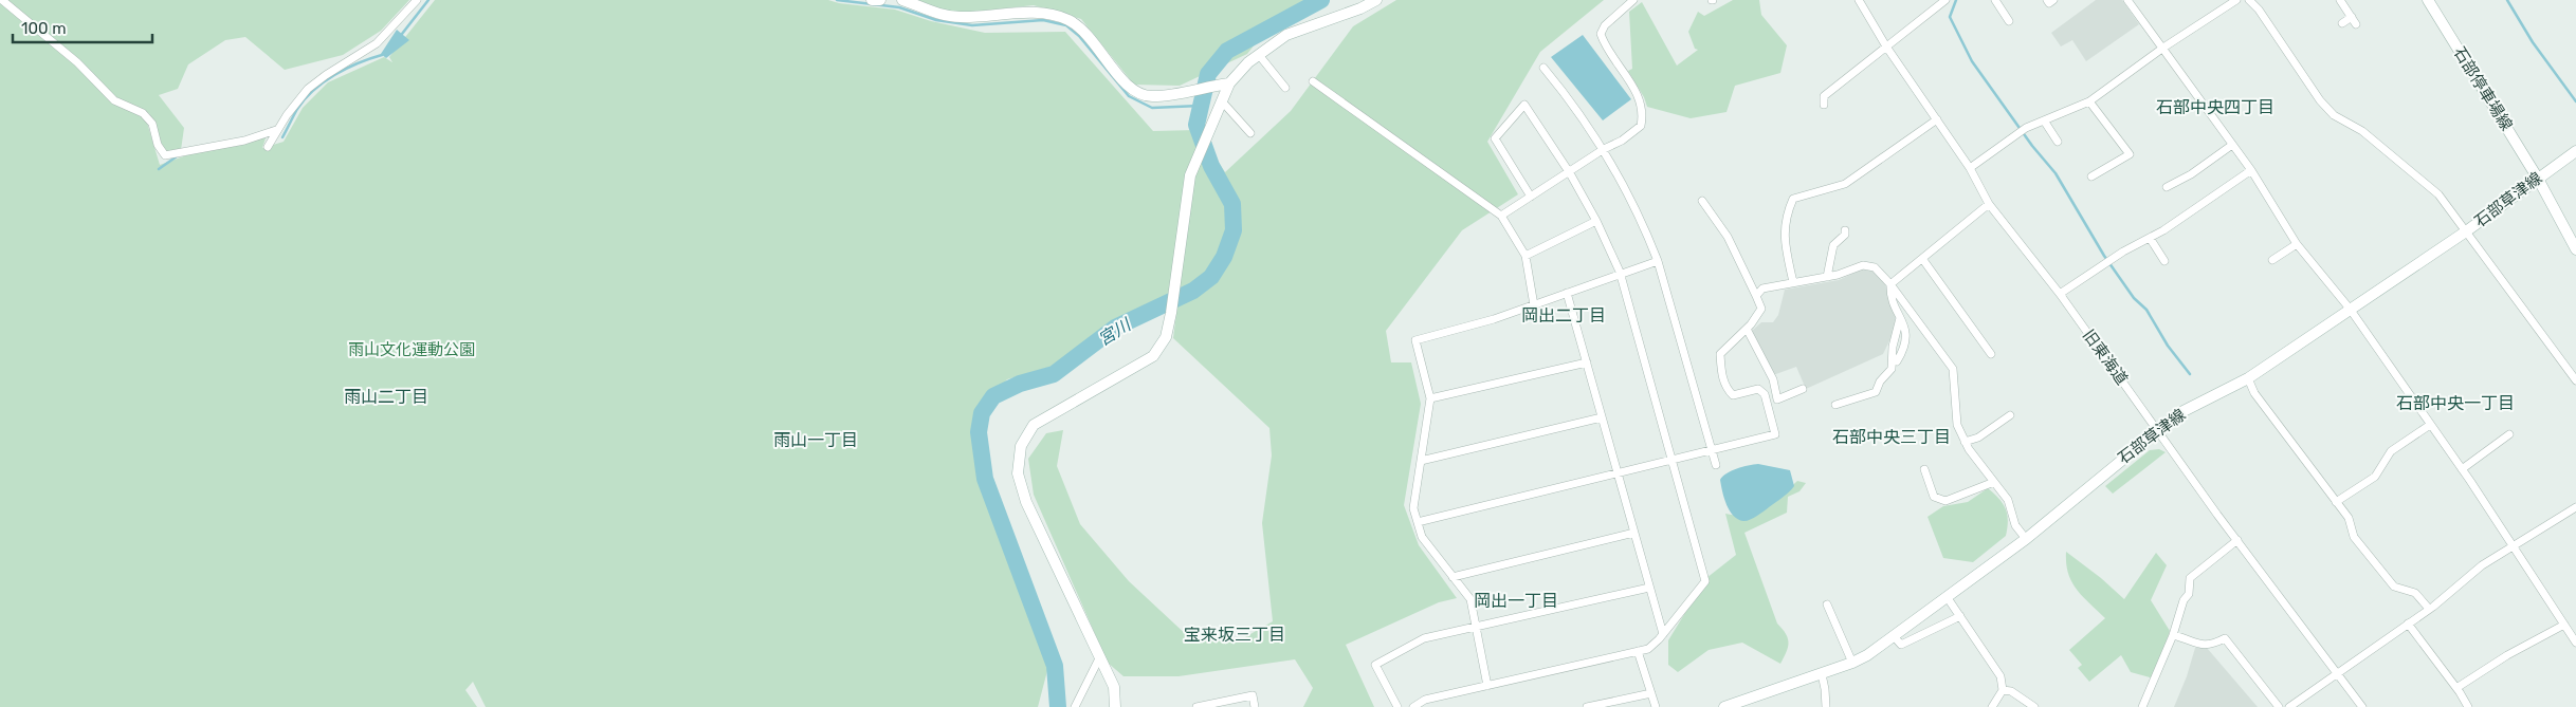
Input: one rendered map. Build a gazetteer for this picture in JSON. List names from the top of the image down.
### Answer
{
  "streets": {
    "main road": ["石部停車場線", "石部草津線"],
    "street": ["旧東海道"]
  },
  "crossings": [
    ["石部停車場線", "石部草津線"],
    ["石部草津線", "旧東海道"]
  ],
  "districts": [
    "石部中央四丁目",
    "岡出二丁目",
    "雨山二丁目",
    "石部中央一丁目",
    "石部中央三丁目",
    "雨山一丁目",
    "岡出一丁目",
    "宝来坂三丁目"
  ],
  "water": ["宮川"],
  "parks": ["雨山文化運動公園"],
  "scale_bar": "100 m"
}
